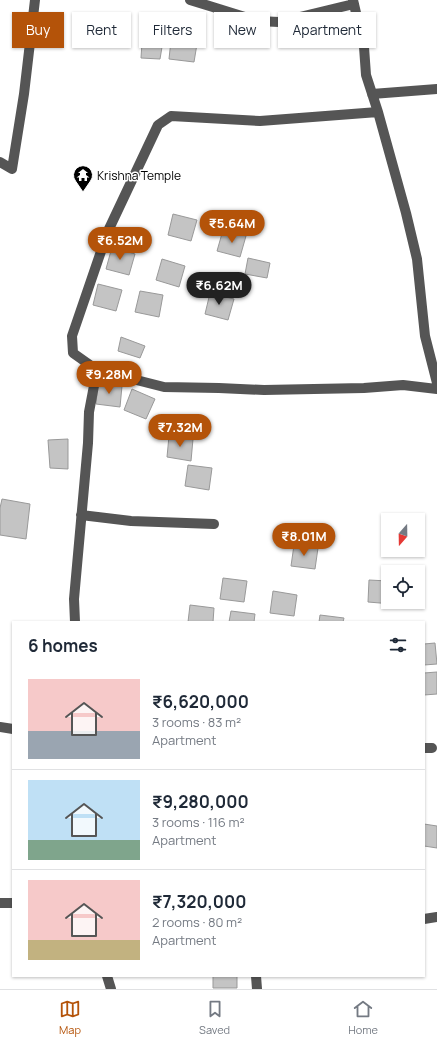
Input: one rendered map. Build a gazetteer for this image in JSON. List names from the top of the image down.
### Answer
{
  "places": {
    "temple": ["Krishna Temple"]
  },
  "north": "bottom",
  "page": {
    "chip": [
      "Buy",
      "Rent",
      "Filters",
      "New",
      "Apartment"
    ],
    "price": [
      "₹5.64M",
      "₹6.52M",
      "₹6.62M",
      "₹9.28M",
      "₹7.32M",
      "₹8.01M"
    ],
    "heading": "6 homes",
    "list": [
      {
        "name": "₹6,620,000",
        "note": "3 rooms · 83 m² · Apartment"
      },
      {
        "name": "₹9,280,000",
        "note": "3 rooms · 116 m² · Apartment"
      },
      {
        "name": "₹7,320,000",
        "note": "2 rooms · 80 m² · Apartment"
      }
    ],
    "tabs": ["Map", "Saved", "Home"]
  }
}
